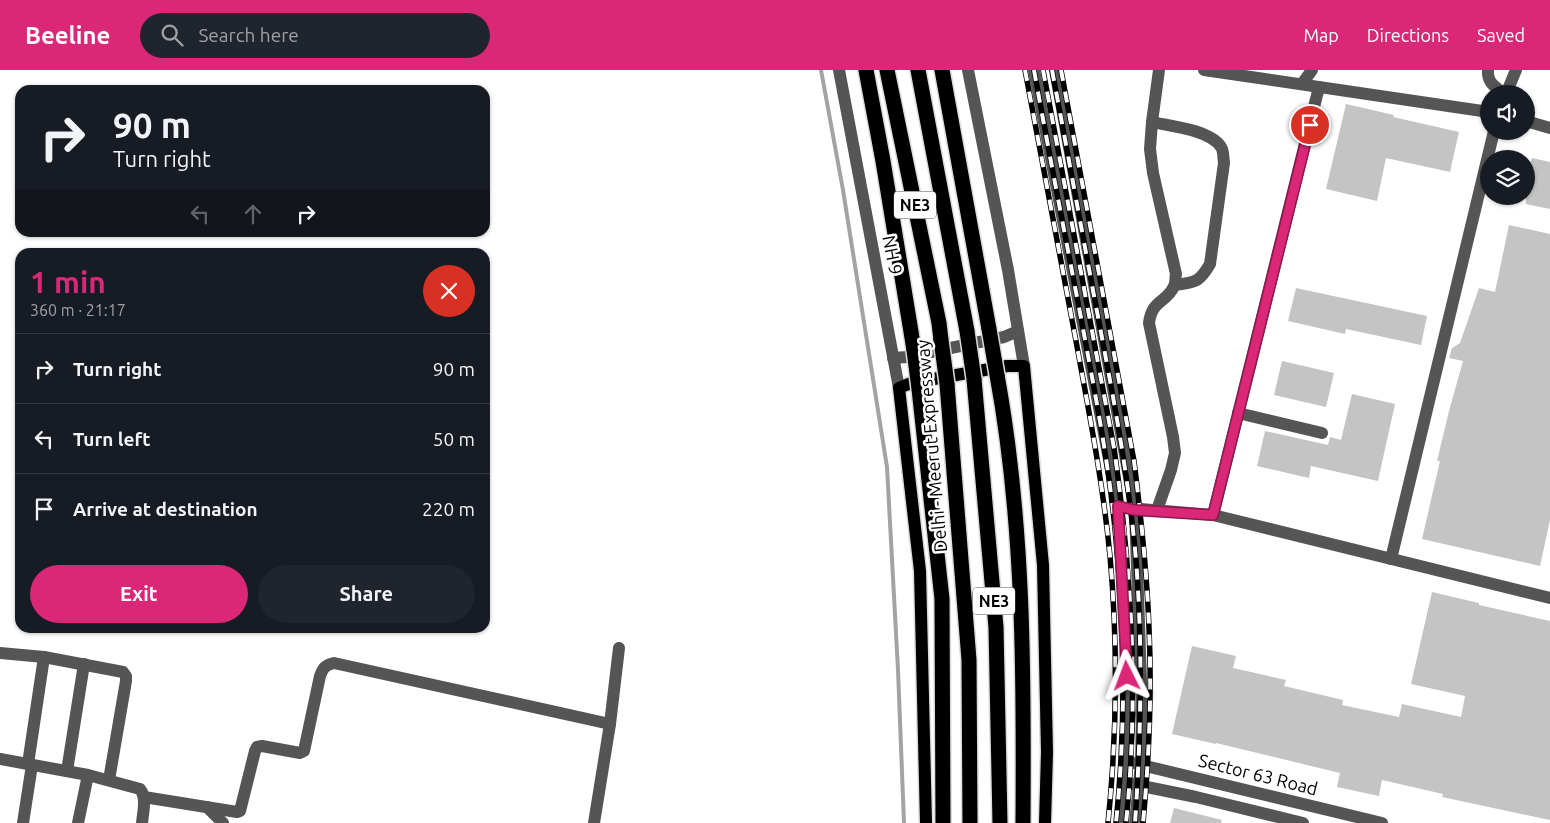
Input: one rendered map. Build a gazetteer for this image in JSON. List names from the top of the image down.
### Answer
{
  "streets": {
    "highway": ["NE3", "Delhi - Meerut Expressway"],
    "street": ["NH 9", "Sector 63 Road"]
  },
  "page": {
    "header": "Beeline",
    "search": "Search here",
    "nav": ["Map", "Directions", "Saved"],
    "turn": ["90 m", "Turn right"],
    "heading": ["1 min", "360 m · 21:17"],
    "list": [
      {
        "name": "Turn right",
        "value": "90 m"
      },
      {
        "name": "Turn left",
        "value": "50 m"
      },
      {
        "name": "Arrive at destination",
        "value": "220 m"
      }
    ],
    "buttons": ["Exit", "Share"]
  }
}
